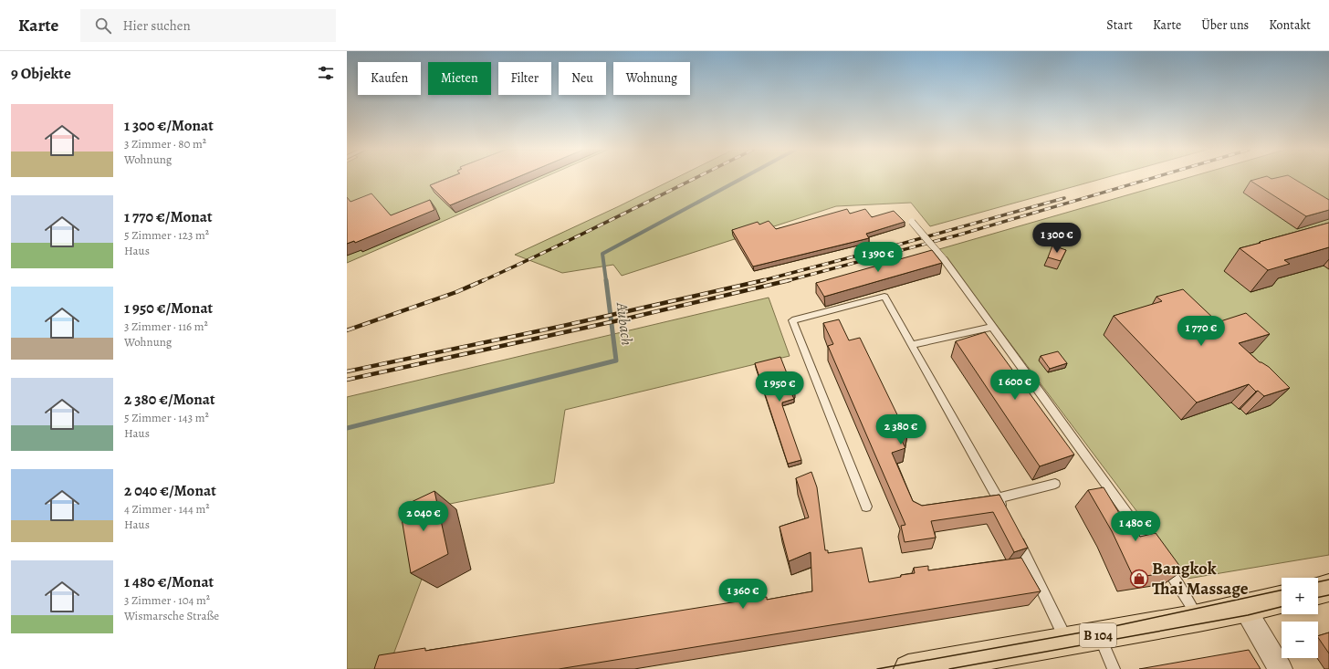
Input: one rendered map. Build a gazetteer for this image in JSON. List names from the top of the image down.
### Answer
{
  "streets": {
    "main road": ["B 104"]
  },
  "water": ["Aubach"],
  "places": {
    "shop": ["Bangkok Thai Massage"]
  },
  "page": {
    "header": "Karte",
    "search": "Hier suchen",
    "nav": [
      "Start",
      "Karte",
      "Über uns",
      "Kontakt"
    ],
    "heading": "9 Objekte",
    "chip": [
      "Kaufen",
      "Mieten",
      "Filter",
      "Neu",
      "Wohnung"
    ],
    "list": [
      {
        "name": "1 300 €/Monat",
        "note": "3 Zimmer · 80 m² · Wohnung"
      },
      {
        "name": "1 770 €/Monat",
        "note": "5 Zimmer · 123 m² · Haus"
      },
      {
        "name": "1 950 €/Monat",
        "note": "3 Zimmer · 116 m² · Wohnung"
      },
      {
        "name": "2 380 €/Monat",
        "note": "5 Zimmer · 143 m² · Haus"
      },
      {
        "name": "2 040 €/Monat",
        "note": "4 Zimmer · 144 m² · Haus"
      },
      {
        "name": "1 480 €/Monat",
        "note": "3 Zimmer · 104 m² · Wismarsche Straße"
      }
    ],
    "price": [
      "1 300 €",
      "1 390 €",
      "1 770 €",
      "1 600 €",
      "1 950 €",
      "2 380 €",
      "2 040 €",
      "1 480 €",
      "1 360 €"
    ],
    "map_buttons": ["+", "−"]
  }
}
